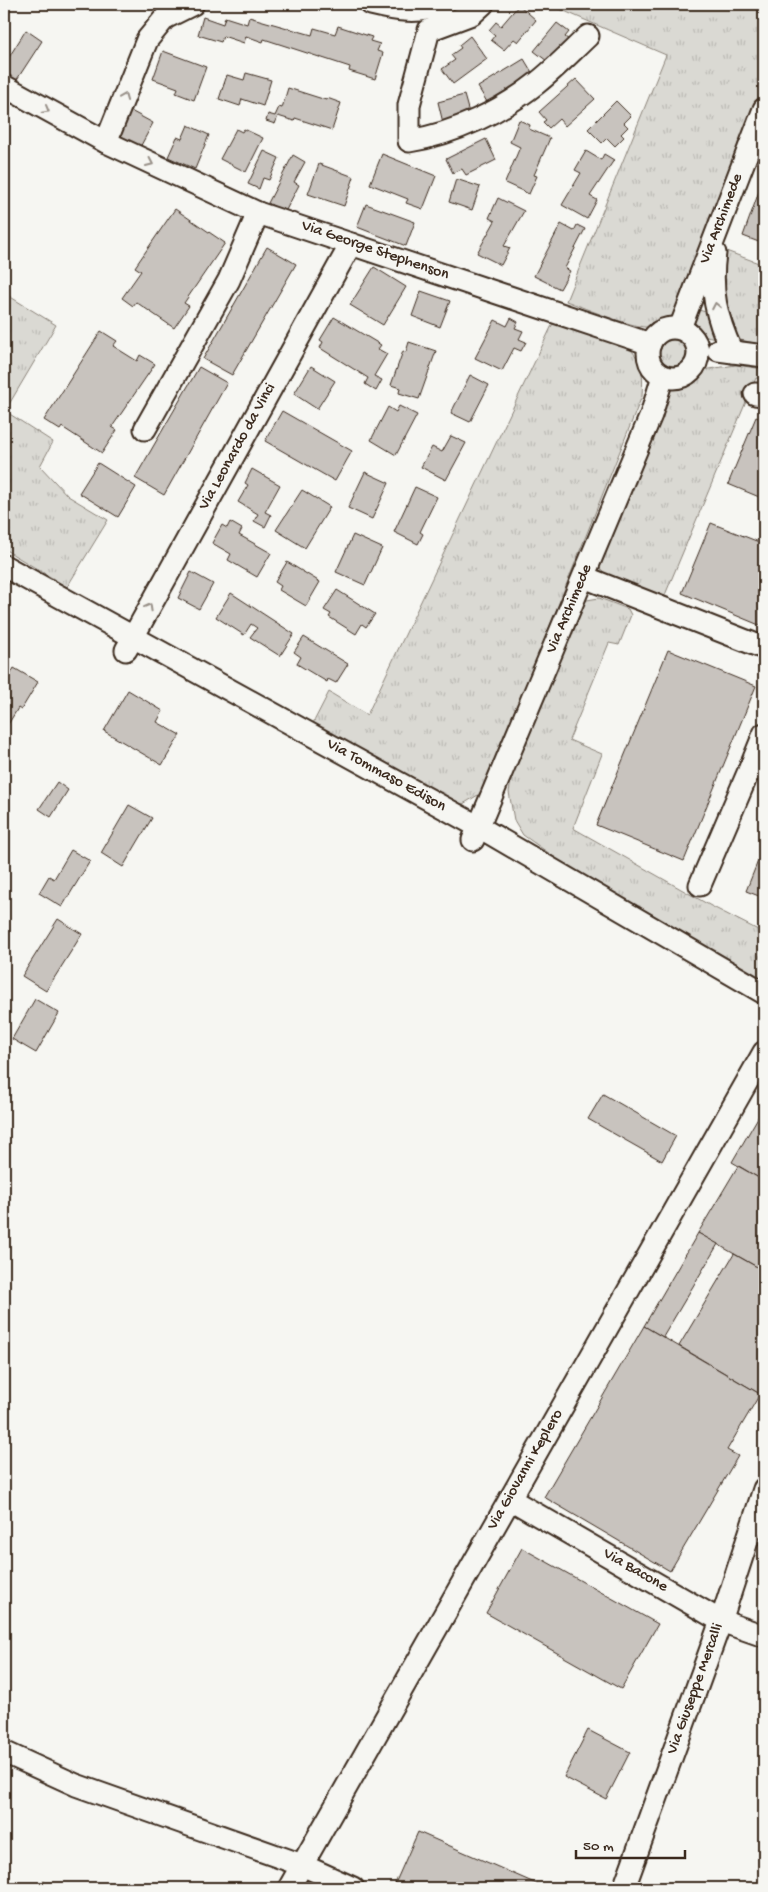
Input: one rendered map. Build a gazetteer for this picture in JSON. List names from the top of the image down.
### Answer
{
  "streets": {
    "street": [
      "Via Archimede",
      "Via George Stephenson",
      "Via Leonardo da Vinci",
      "Via Tommaso Edison",
      "Via Giovanni Keplero",
      "Via Bacone",
      "Via Giuseppe Mercalli"
    ]
  },
  "crossings": [
    ["Via Archimede", "Via George Stephenson"],
    ["Via Archimede", "Via Tommaso Edison"],
    ["Via George Stephenson", "Via Leonardo da Vinci"],
    ["Via Leonardo da Vinci", "Via Tommaso Edison"],
    ["Via Giovanni Keplero", "Via Bacone"],
    ["Via Bacone", "Via Giuseppe Mercalli"]
  ],
  "one_way": ["Via George Stephenson"],
  "scale_bar": "50 m"
}
